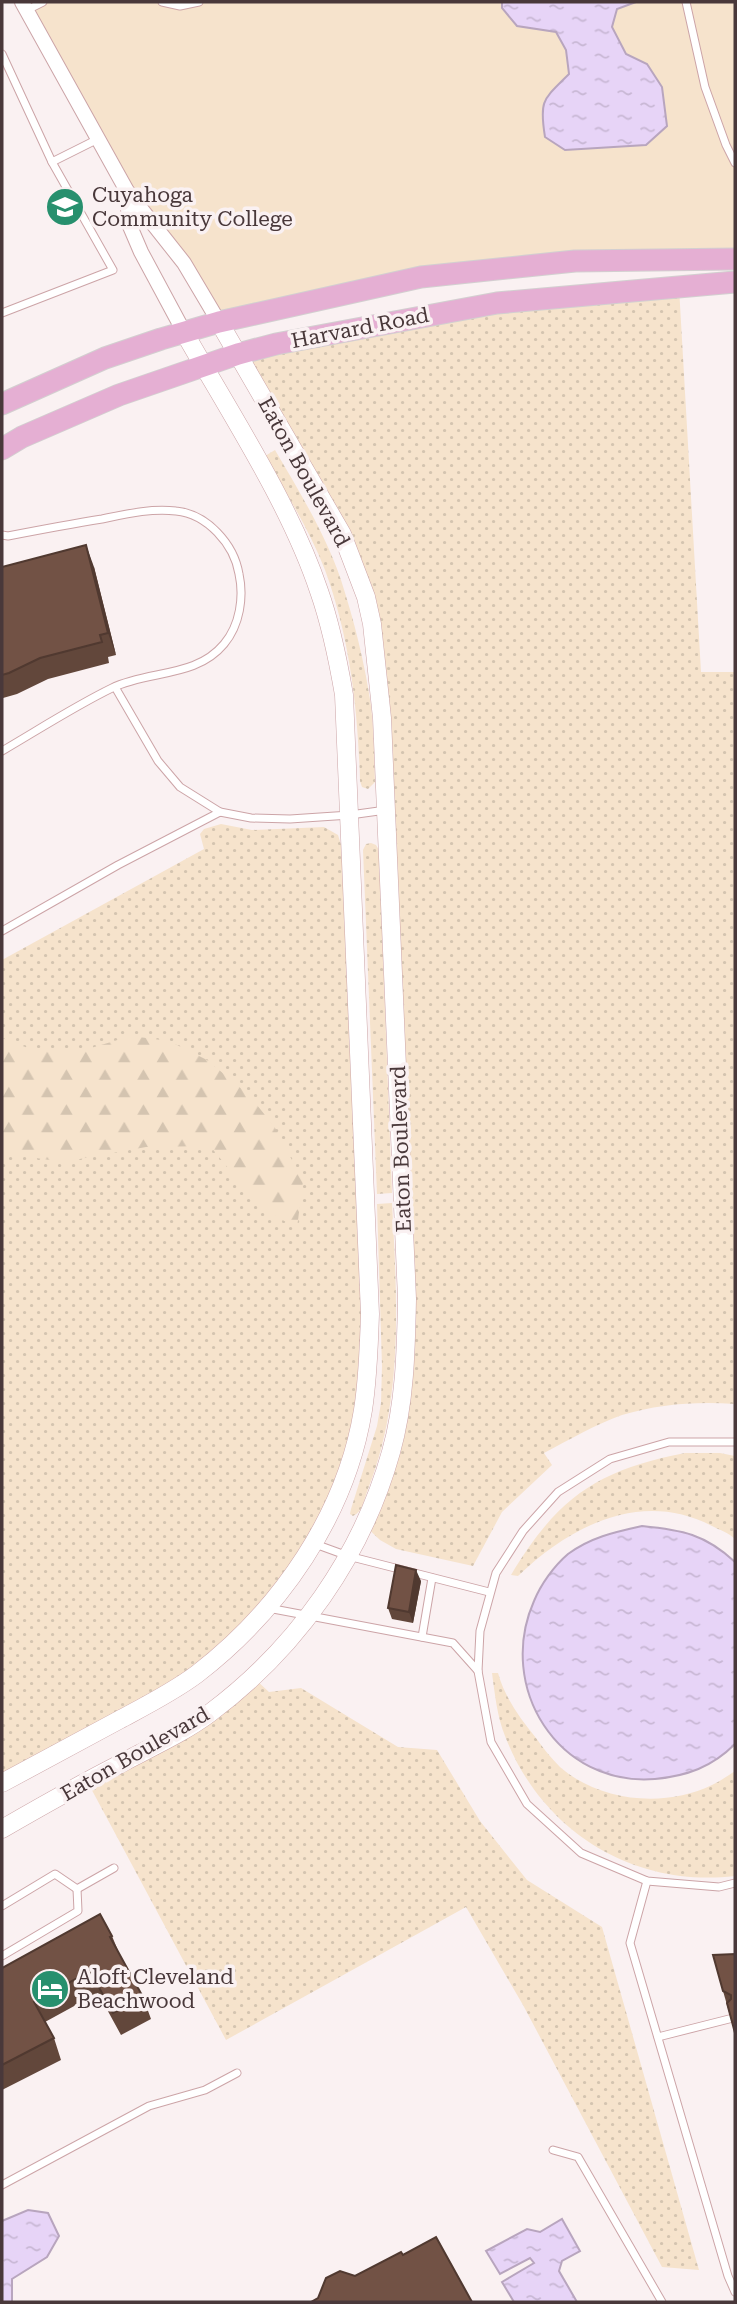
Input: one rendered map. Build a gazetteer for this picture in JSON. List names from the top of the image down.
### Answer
{
  "streets": {
    "main road": ["Harvard Road"],
    "street": ["Eaton Boulevard"]
  },
  "crossings": [
    ["Harvard Road", "Eaton Boulevard"]
  ],
  "places": {
    "school or university": ["Cuyahoga Community College"],
    "hotel": ["Aloft Cleveland Beachwood"]
  }
}
